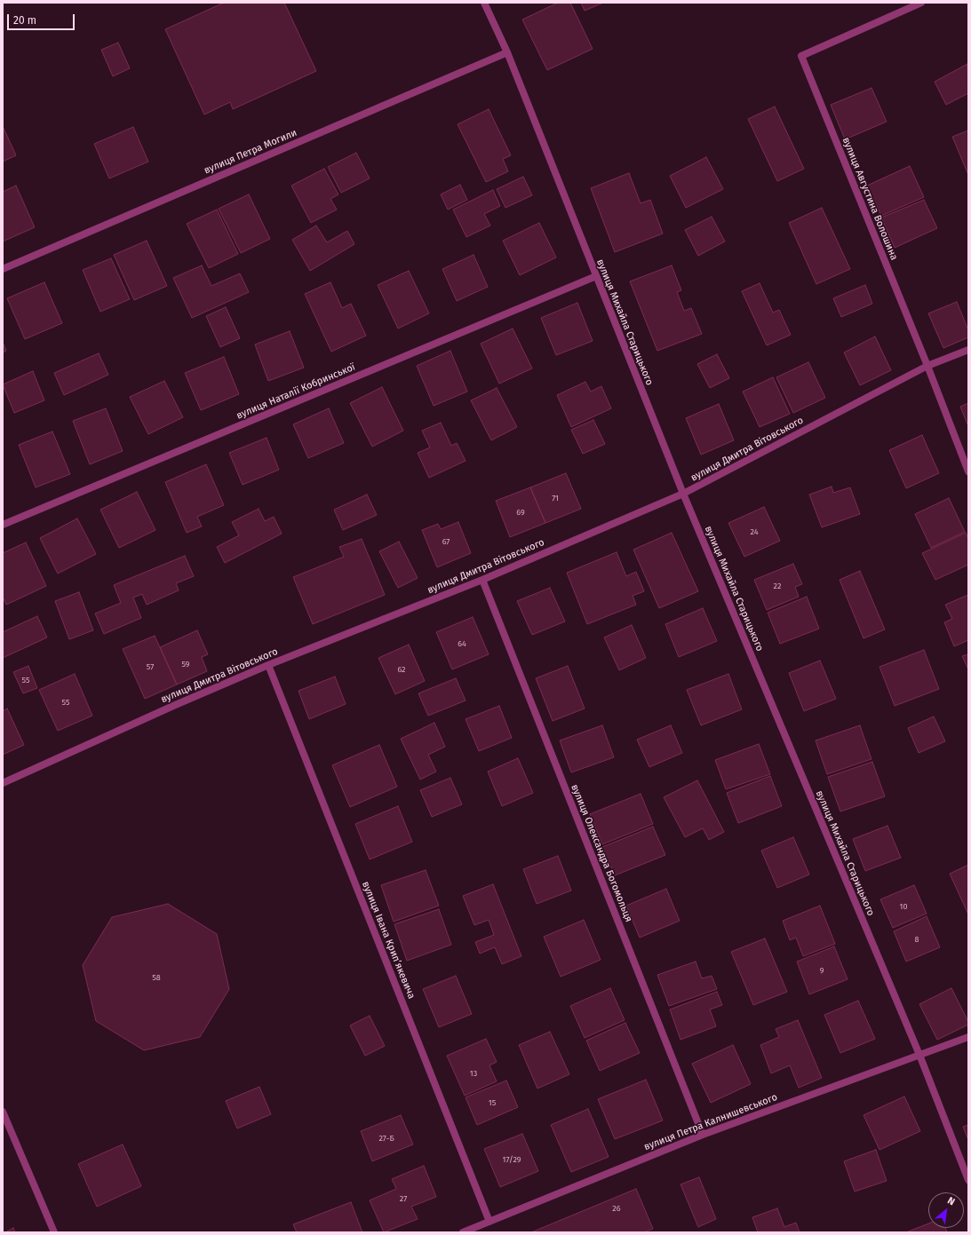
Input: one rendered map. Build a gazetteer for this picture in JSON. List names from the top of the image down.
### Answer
{
  "streets": {
    "street": [
      "вулиця Петра Могили",
      "вулиця Августина Волошина",
      "вулиця Михайла Старицького",
      "вулиця Наталії Кобринської",
      "вулиця Дмитра Вітовського",
      "вулиця Олександра Богомольця",
      "вулиця Івана Крипʼякевича",
      "вулиця Петра Калнишевського"
    ]
  },
  "crossings": [
    ["вулиця Петра Могили", "вулиця Михайла Старицького"],
    ["вулиця Августина Волошина", "вулиця Дмитра Вітовського"],
    ["вулиця Михайла Старицького", "вулиця Наталії Кобринської"],
    ["вулиця Михайла Старицького", "вулиця Дмитра Вітовського"],
    ["вулиця Михайла Старицького", "вулиця Петра Калнишевського"],
    ["вулиця Дмитра Вітовського", "вулиця Олександра Богомольця"],
    ["вулиця Дмитра Вітовського", "вулиця Івана Крипʼякевича"],
    ["вулиця Олександра Богомольця", "вулиця Петра Калнишевського"],
    ["вулиця Івана Крипʼякевича", "вулиця Петра Калнишевського"]
  ],
  "house_numbers": [
    "71",
    "69",
    "24",
    "67",
    "22",
    "64",
    "59",
    "57",
    "62",
    "55",
    "55",
    "10",
    "8",
    "9",
    "58",
    "13",
    "15",
    "27-Б",
    "17/29",
    "27",
    "26"
  ],
  "scale_bar": "20 m",
  "north": "top right"
}
